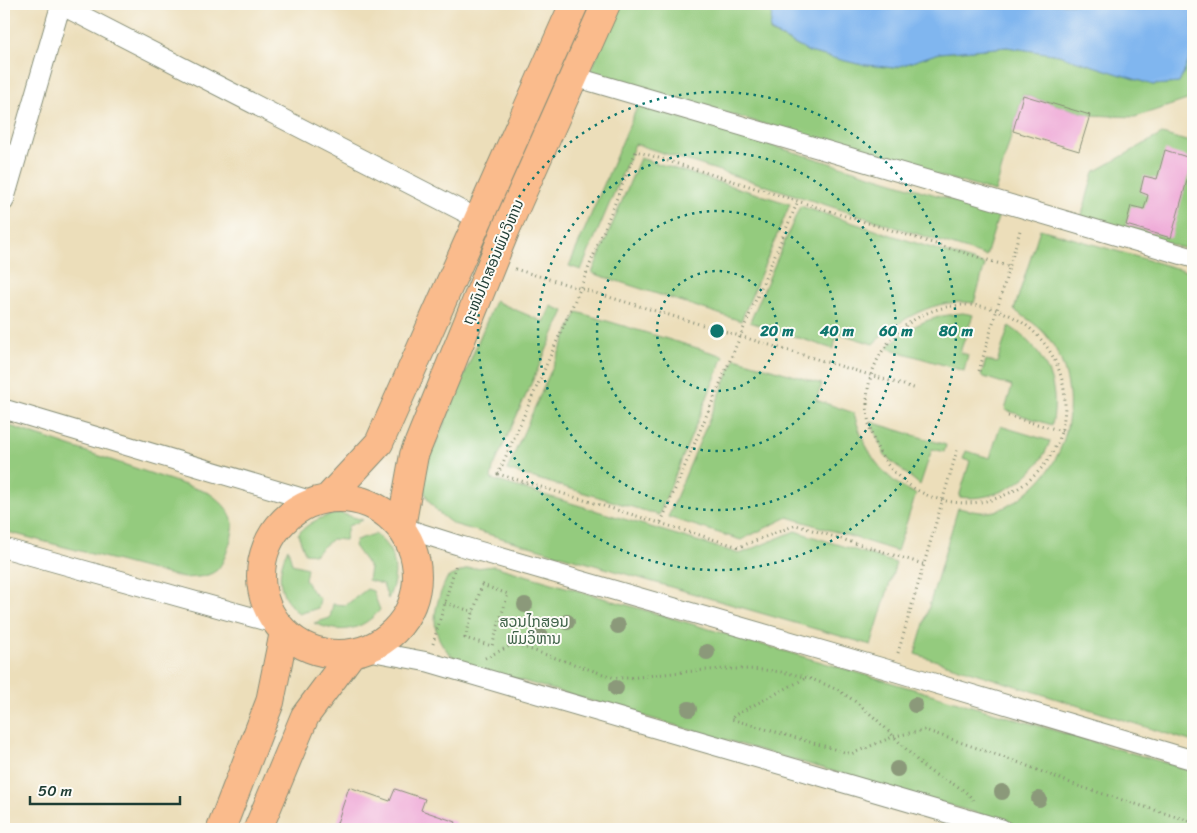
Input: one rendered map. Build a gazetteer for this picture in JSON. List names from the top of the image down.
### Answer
{
  "streets": {
    "highway": ["ຖະໜົນໄກສອນພົມວິຫານ"]
  },
  "parks": ["ສວນໄກສອນ ພົມວິຫານ"],
  "scale_bar": "50 m",
  "rings": [
    "20 m",
    "40 m",
    "60 m",
    "80 m"
  ]
}
